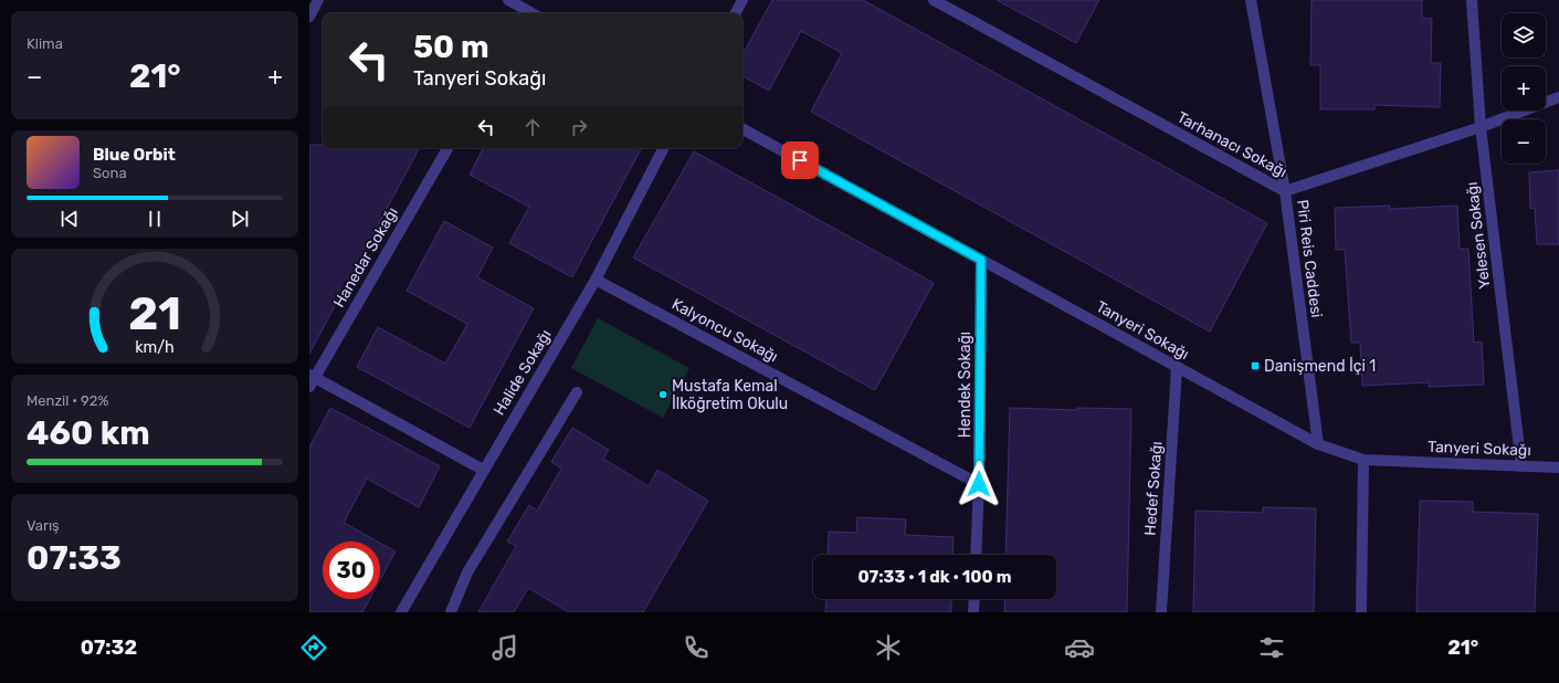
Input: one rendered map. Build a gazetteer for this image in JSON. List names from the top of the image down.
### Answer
{
  "streets": {
    "street": [
      "Tarhanacı Sokağı",
      "Yelesen Sokağı",
      "Hanedar Sokağı",
      "Piri Reis Caddesi",
      "Kalyoncu Sokağı",
      "Tanyeri Sokağı",
      "Halide Sokağı",
      "Hendek Sokağı",
      "Hedef Sokağı"
    ]
  },
  "crossings": [
    ["Tarhanacı Sokağı", "Yelesen Sokağı"],
    ["Tarhanacı Sokağı", "Piri Reis Caddesi"],
    ["Yelesen Sokağı", "Tanyeri Sokağı"],
    ["Piri Reis Caddesi", "Tanyeri Sokağı"],
    ["Kalyoncu Sokağı", "Halide Sokağı"],
    ["Kalyoncu Sokağı", "Hendek Sokağı"],
    ["Tanyeri Sokağı", "Hendek Sokağı"],
    ["Tanyeri Sokağı", "Hedef Sokağı"]
  ],
  "places": {
    "transit": ["Danişmend İçi 1"],
    "other": ["Mustafa Kemal İlköğretim Okulu"]
  },
  "page": {
    "tile": [
      "Klima",
      ["Menzil · 92%", "460 km"],
      ["Varış", "07:33"]
    ],
    "map_buttons": ["+", "−"],
    "turn": ["50 m", "Tanyeri Sokağı"],
    "heat": ["−", "21°", "+"],
    "song": ["Blue Orbit", "Sona"],
    "limit": "30",
    "trip": "07:33 · 1 dk · 100 m",
    "tabs": ["07:32", "21°"],
    "gauge": ["21", "km/h"]
  }
}
